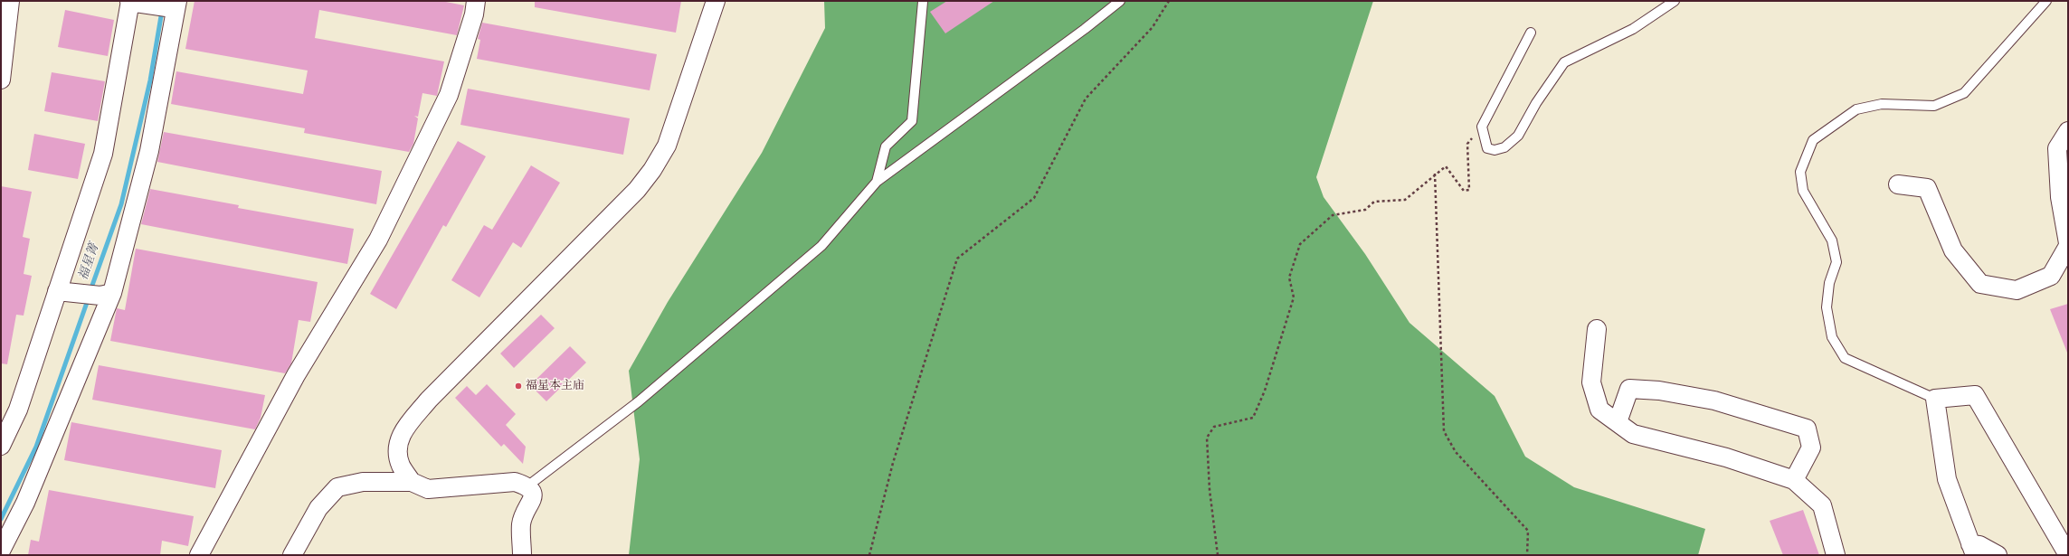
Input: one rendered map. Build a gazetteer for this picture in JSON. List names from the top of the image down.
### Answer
{
  "water": ["福星箐"],
  "places": ["福星本主庙"]
}
